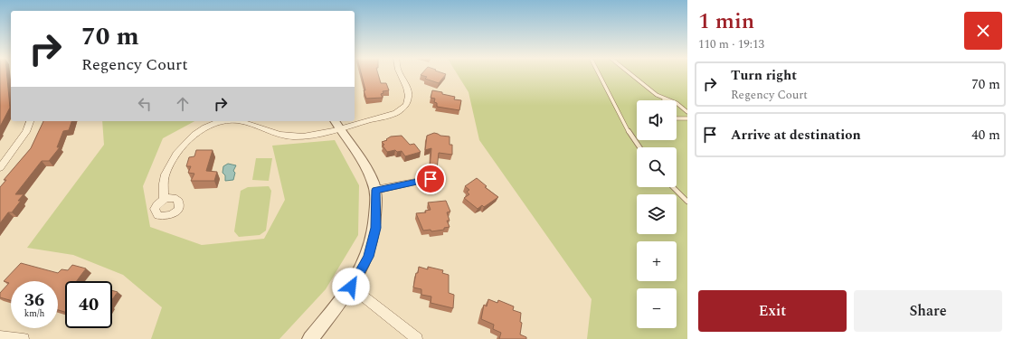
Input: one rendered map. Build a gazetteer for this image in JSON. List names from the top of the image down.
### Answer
{
  "page": {
    "heading": ["1 min", "110 m · 19:13"],
    "turn": ["70 m", "Regency Court"],
    "list": [
      {
        "name": "Turn right",
        "note": "Regency Court",
        "value": "70 m"
      },
      {
        "name": "Arrive at destination",
        "value": "40 m"
      }
    ],
    "map_buttons": ["+", "−"],
    "speed": "36 km/h",
    "limit": "40",
    "buttons": ["Exit", "Share"]
  }
}
